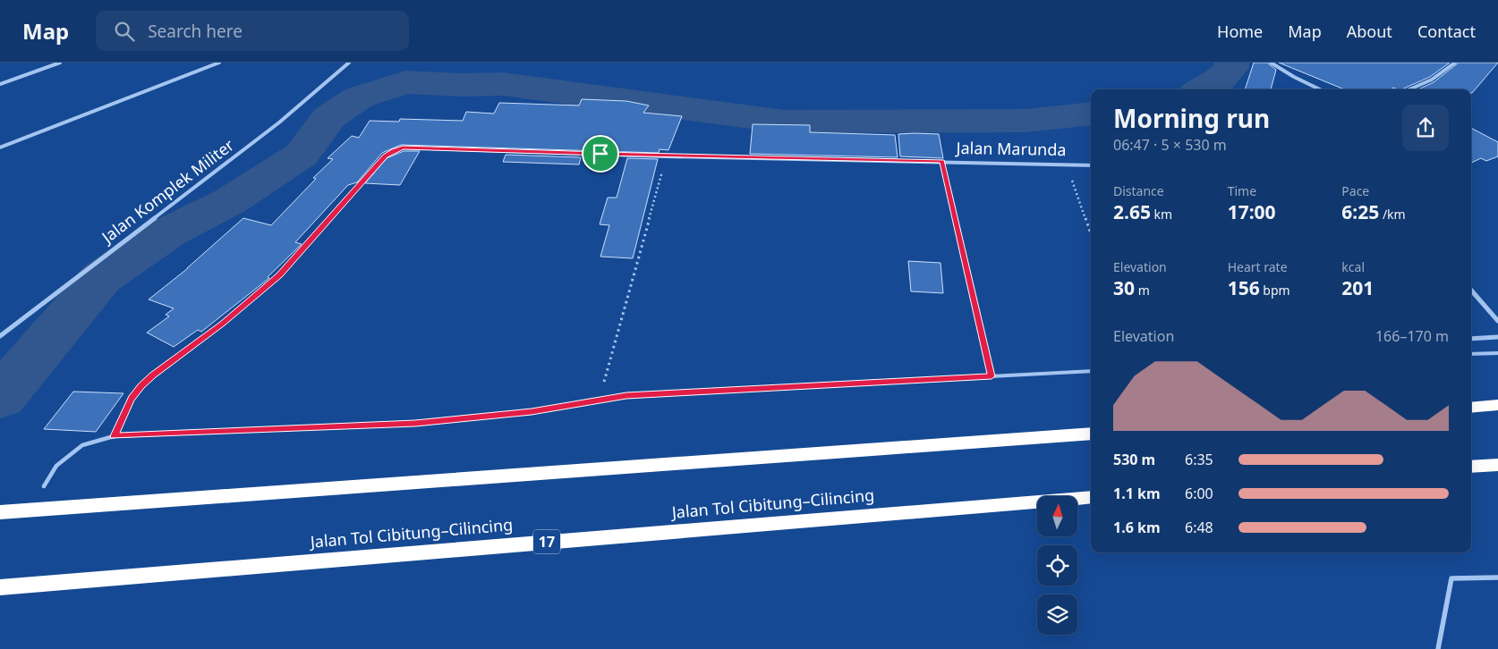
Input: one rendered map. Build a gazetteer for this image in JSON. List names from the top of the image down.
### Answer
{
  "streets": {
    "highway": ["Jalan Tol Cibitung–Cilincing", "17"],
    "street": ["Jalan Marunda", "Jalan Komplek Militer"]
  },
  "north": "top",
  "page": {
    "header": "Map",
    "search": "Search here",
    "nav": [
      "Home",
      "Map",
      "About",
      "Contact"
    ],
    "heading": ["Morning run", "06:47 · 5 × 530 m"],
    "stats": [
      ["Distance", "2.65 km"],
      ["Time", "17:00"],
      ["Pace", "6:25 /km"],
      ["Elevation", "30 m"],
      ["Heart rate", "156 bpm"],
      ["kcal", "201"]
    ],
    "chart": ["Elevation", "166–170 m"],
    "list": [
      {
        "name": "530 m",
        "note": "6:35"
      },
      {
        "name": "1.1 km",
        "note": "6:00"
      },
      {
        "name": "1.6 km",
        "note": "6:48"
      }
    ]
  }
}
